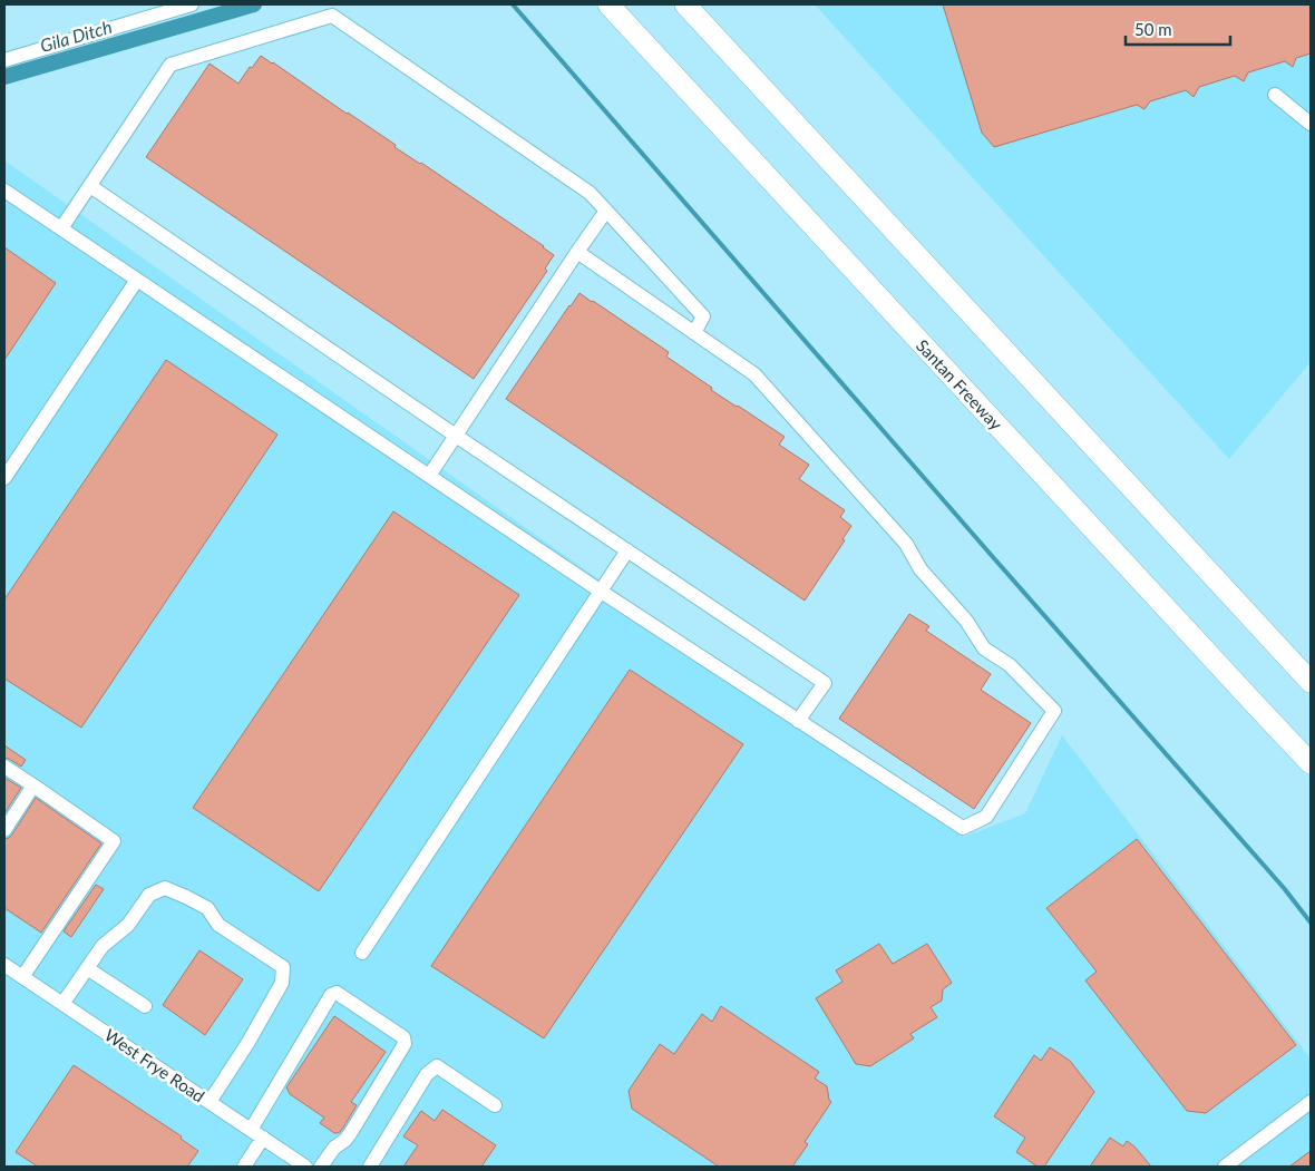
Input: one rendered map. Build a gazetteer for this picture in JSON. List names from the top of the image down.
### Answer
{
  "streets": {
    "highway": ["Santan Freeway"],
    "street": ["West Frye Road"]
  },
  "water": ["Gila Ditch"],
  "scale_bar": "50 m"
}
